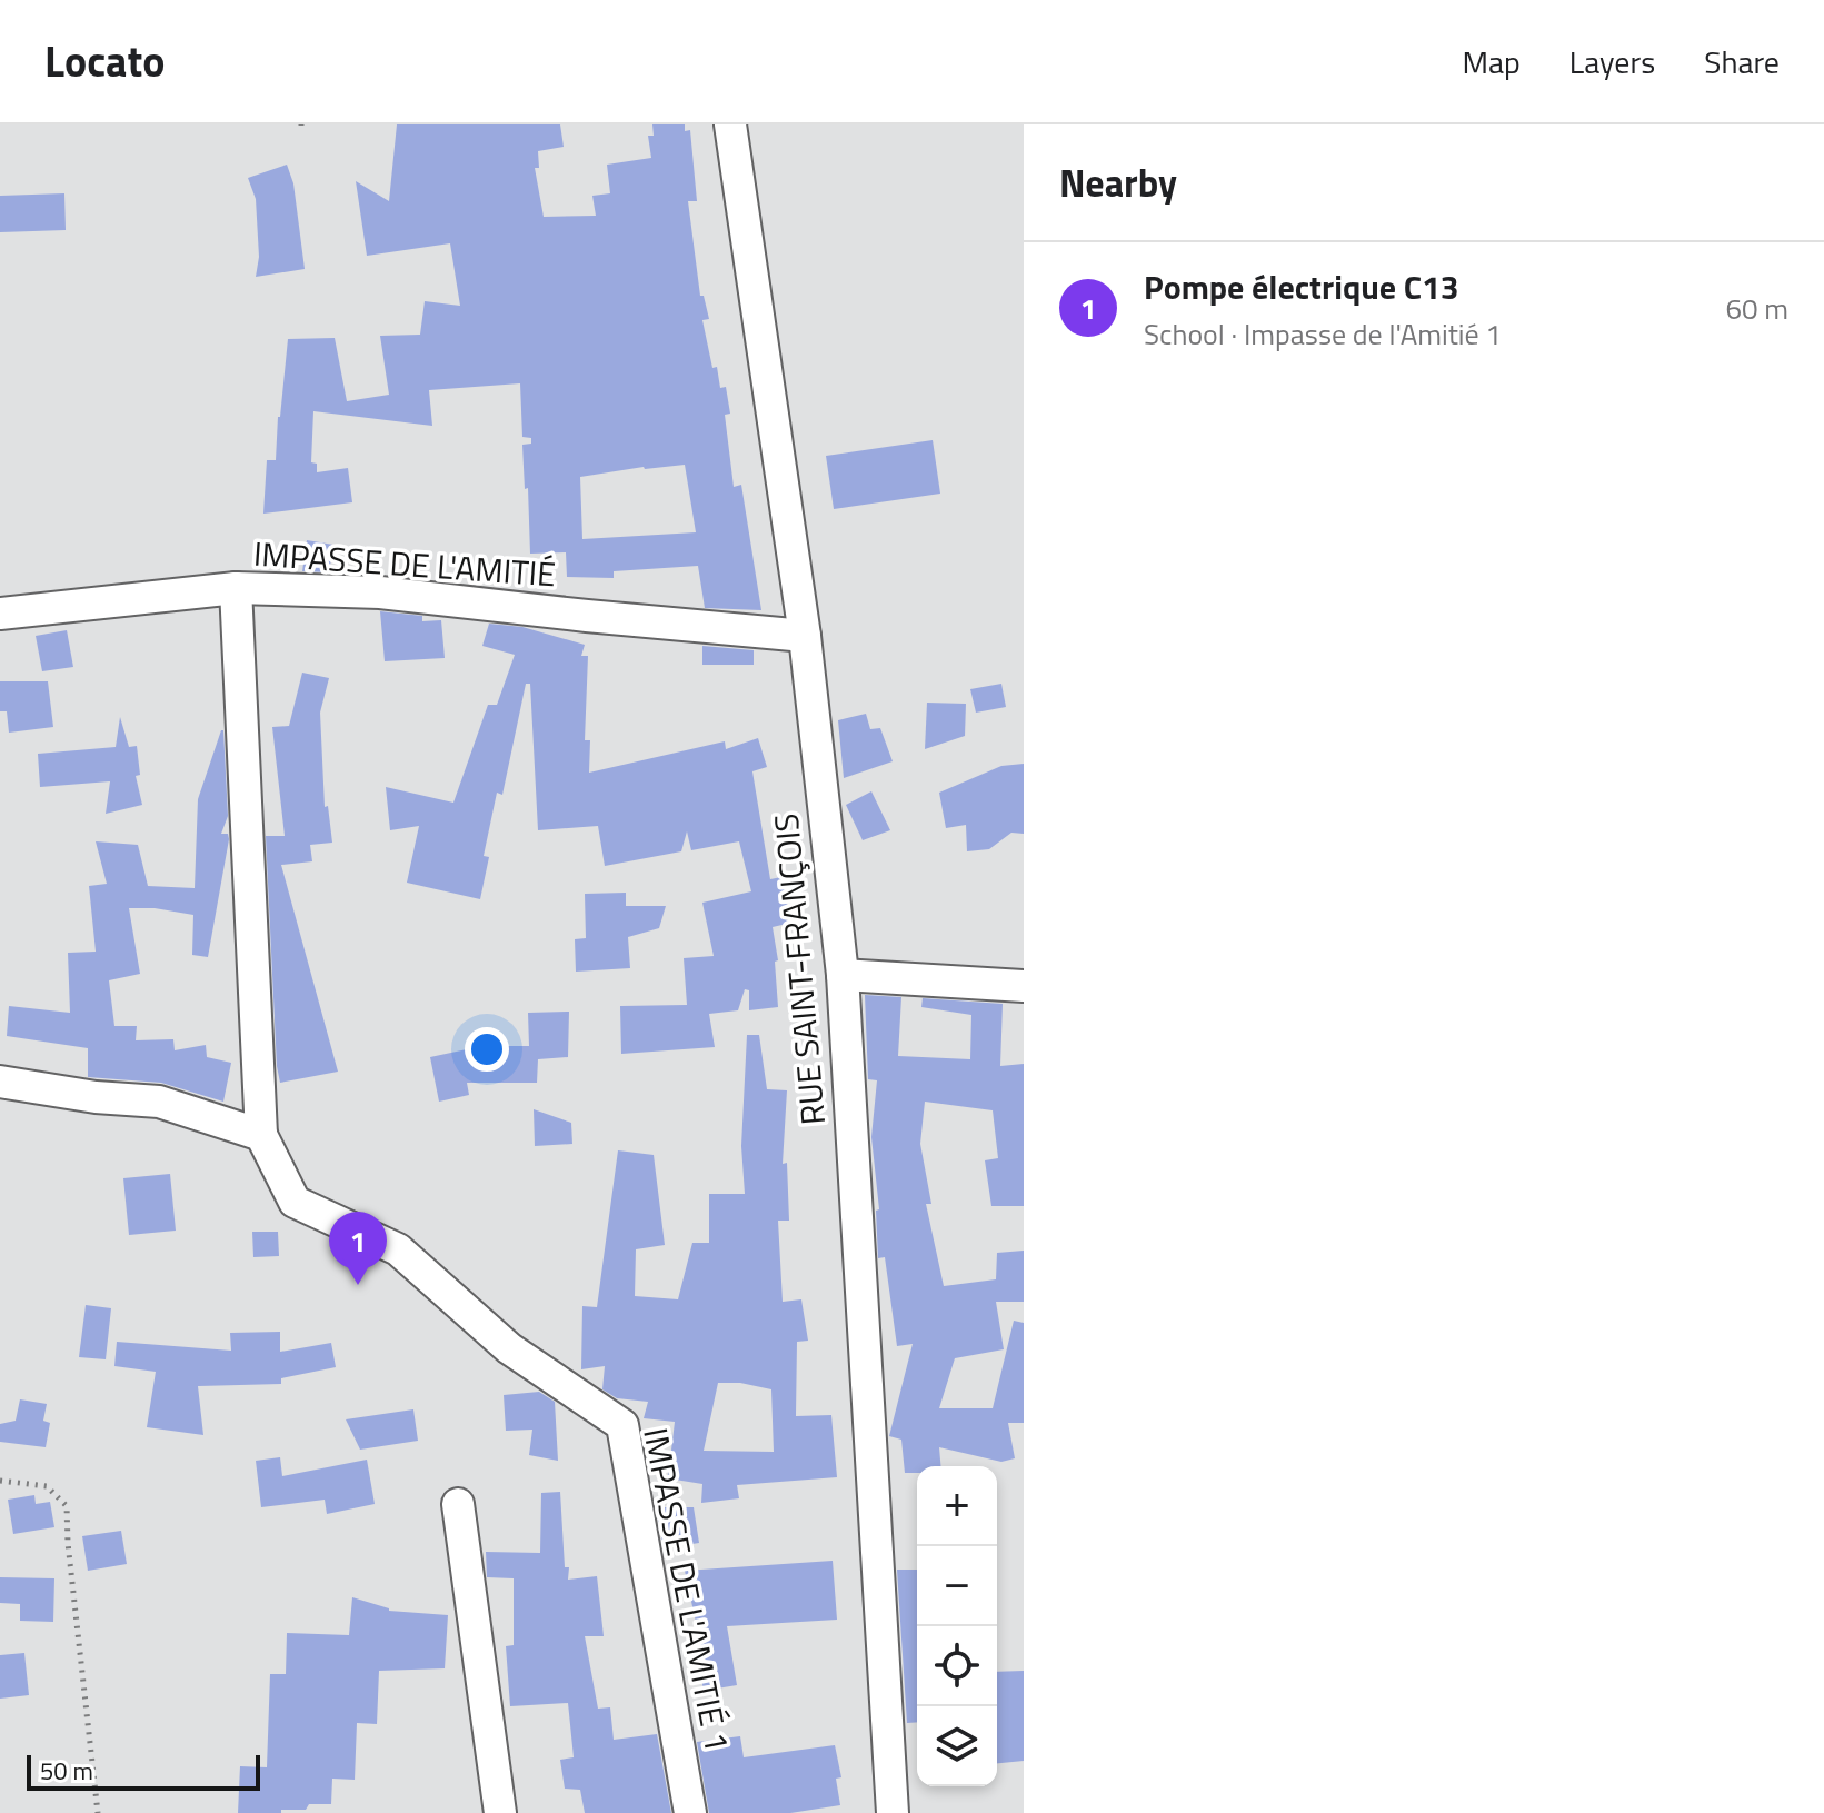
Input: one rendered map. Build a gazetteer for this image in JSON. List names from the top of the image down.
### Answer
{
  "streets": {
    "street": ["IMPASSE DE L'AMITIÉ", "RUE SAINT-FRANÇOIS", "IMPASSE DE L'AMITIÉ 1"]
  },
  "crossings": [
    ["IMPASSE DE L'AMITIÉ", "RUE SAINT-FRANÇOIS"]
  ],
  "scale_bar": "50 m",
  "page": {
    "header": "Locato",
    "nav": ["Map", "Layers", "Share"],
    "heading": "Nearby",
    "list": [
      {
        "mark": "1",
        "name": "Pompe électrique C13",
        "note": "School · Impasse de l'Amitié 1",
        "value": "60 m"
      }
    ],
    "pins": "1",
    "map_buttons": ["+", "−"],
    "scale": "50 m"
  }
}
